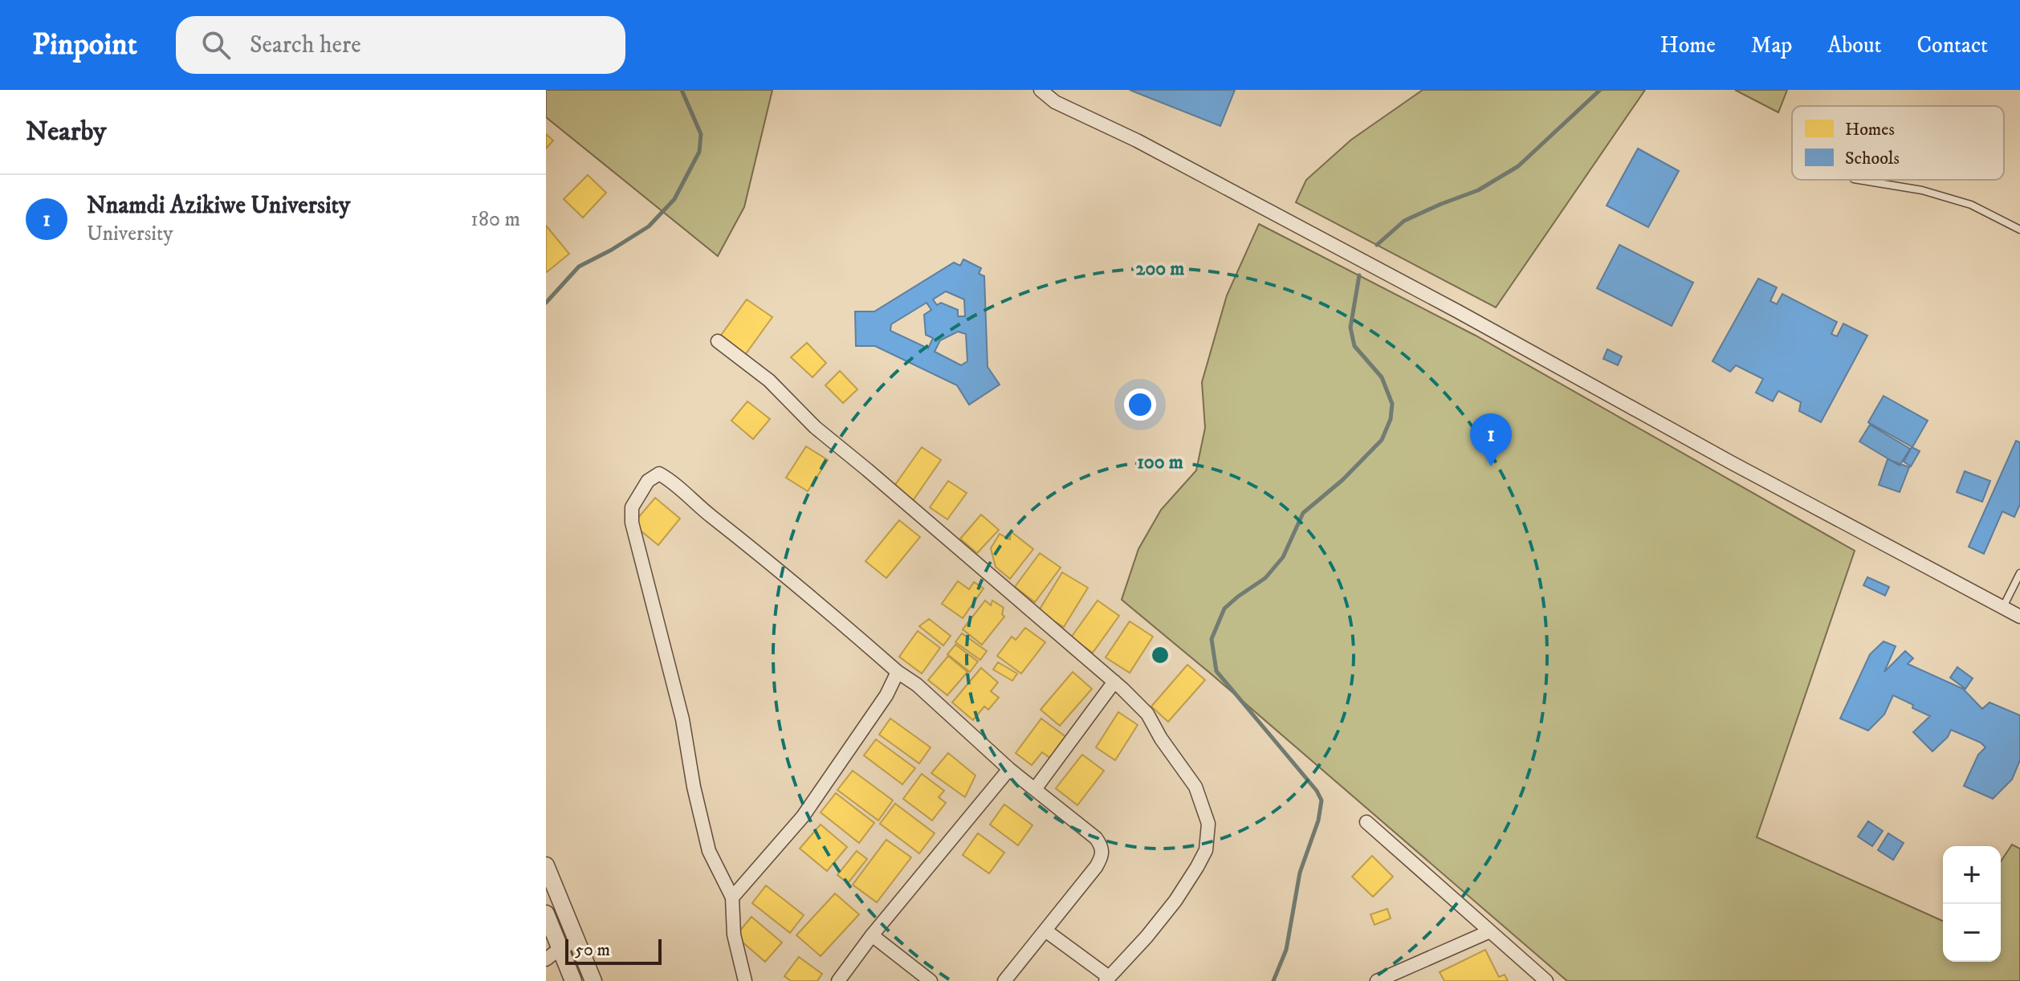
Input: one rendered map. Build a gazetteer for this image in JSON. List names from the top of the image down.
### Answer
{
  "legend": ["Homes", "Schools"],
  "scale_bar": "50 m",
  "page": {
    "header": "Pinpoint",
    "search": "Search here",
    "nav": [
      "Home",
      "Map",
      "About",
      "Contact"
    ],
    "heading": "Nearby",
    "list": [
      {
        "mark": "1",
        "name": "Nnamdi Azikiwe University",
        "note": "University",
        "value": "180 m"
      }
    ],
    "pins": "1",
    "map_buttons": ["+", "−"],
    "scale": "50 m"
  },
  "rings": ["200 m", "100 m"]
}
